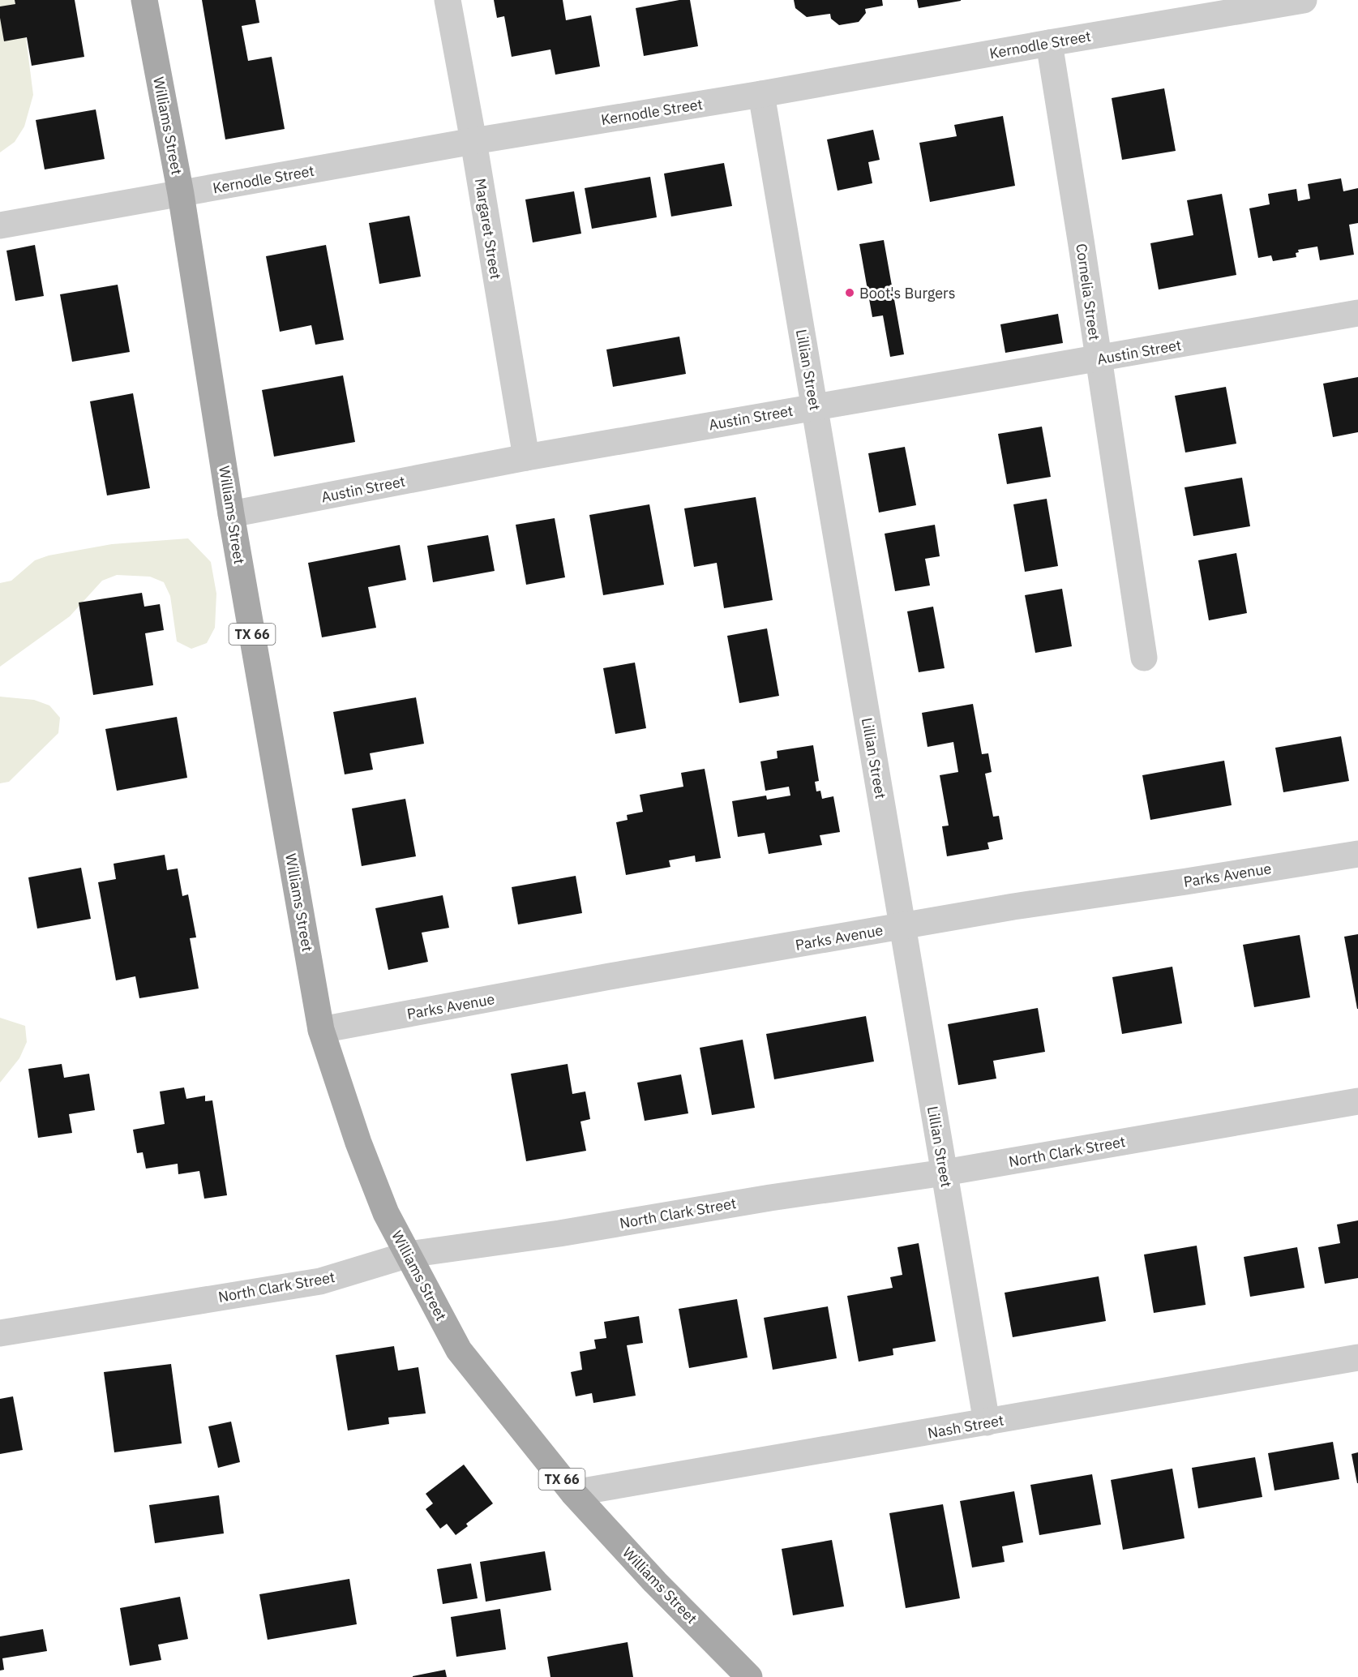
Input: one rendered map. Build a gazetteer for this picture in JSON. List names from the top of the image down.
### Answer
{
  "streets": {
    "main road": ["Williams Street", "TX 66"],
    "street": [
      "Kernodle Street",
      "Margaret Street",
      "Cornelia Street",
      "Austin Street",
      "Lillian Street",
      "Parks Avenue",
      "North Clark Street",
      "Nash Street"
    ]
  },
  "crossings": [
    ["Kernodle Street", "Williams Street"],
    ["Kernodle Street", "Margaret Street"],
    ["Kernodle Street", "Cornelia Street"],
    ["Kernodle Street", "Lillian Street"],
    ["Williams Street", "Austin Street"],
    ["Williams Street", "Parks Avenue"],
    ["Williams Street", "North Clark Street"],
    ["Williams Street", "Nash Street"],
    ["Margaret Street", "Austin Street"],
    ["Cornelia Street", "Austin Street"],
    ["Austin Street", "Lillian Street"],
    ["Lillian Street", "Parks Avenue"],
    ["Lillian Street", "North Clark Street"],
    ["Lillian Street", "Nash Street"]
  ],
  "places": ["Boot's Burgers"]
}
